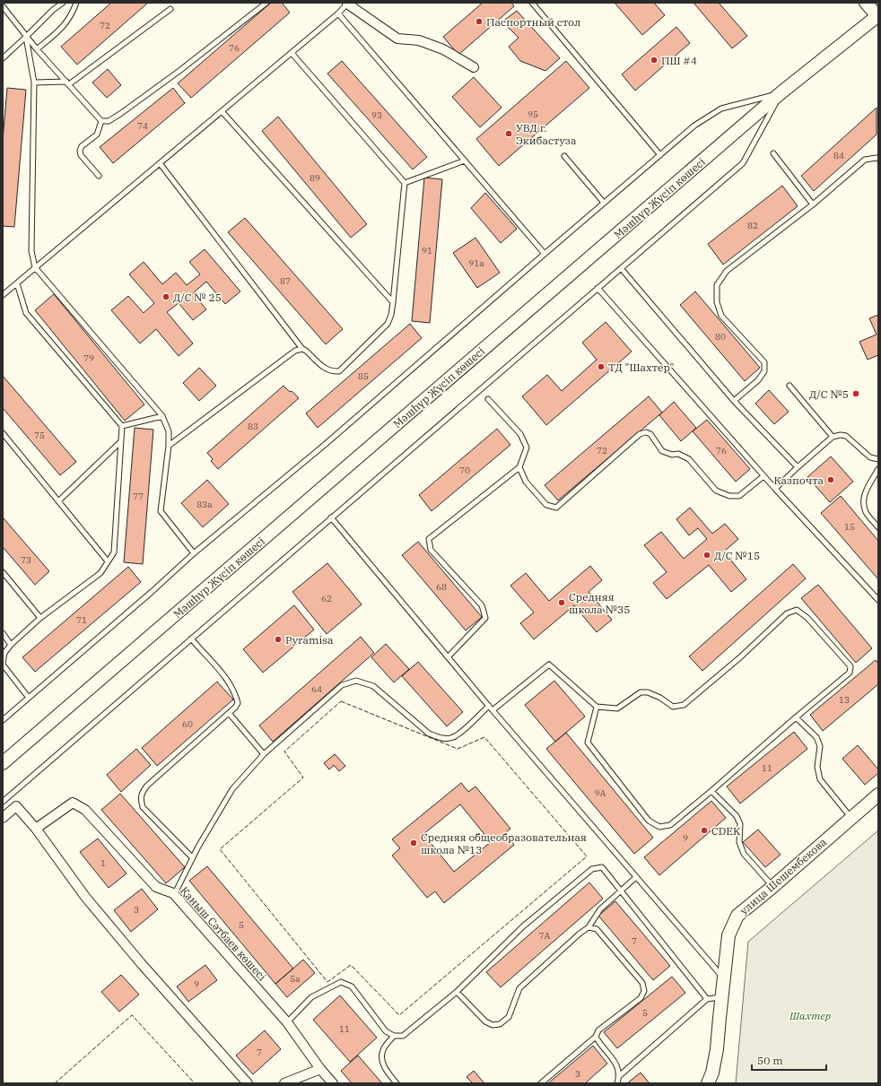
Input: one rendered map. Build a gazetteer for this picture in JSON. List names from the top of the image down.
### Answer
{
  "streets": {
    "main road": ["Мәшһүр Жүсіп көшесі", "улица Шешембекова"],
    "street": ["Қаныш Сәтбаев көшесі"]
  },
  "parks": ["Шахтер"],
  "places": [
    "Паспортный стол",
    "ПШ #4",
    "УВД г. Экибастуза",
    "Д/С № 25",
    "ТД \"Шахтер\"",
    "Д/С №5",
    "Казпочта",
    "Д/С №15",
    "Средняя школа №35",
    "Pyramisa",
    "CDEK",
    "Средняя общеобразовательная школа №13"
  ],
  "house_numbers": [
    "72",
    "76",
    "95",
    "93",
    "74",
    "84",
    "89",
    "82",
    "91",
    "91а",
    "87",
    "80",
    "79",
    "85",
    "83",
    "75",
    "72",
    "76",
    "70",
    "77",
    "83а",
    "15",
    "73",
    "68",
    "62",
    "71",
    "64",
    "13",
    "60",
    "11",
    "9А",
    "9",
    "1",
    "3",
    "5",
    "7А",
    "7",
    "5а",
    "9",
    "5",
    "11",
    "7",
    "3"
  ],
  "scale_bar": "50 m"
}
